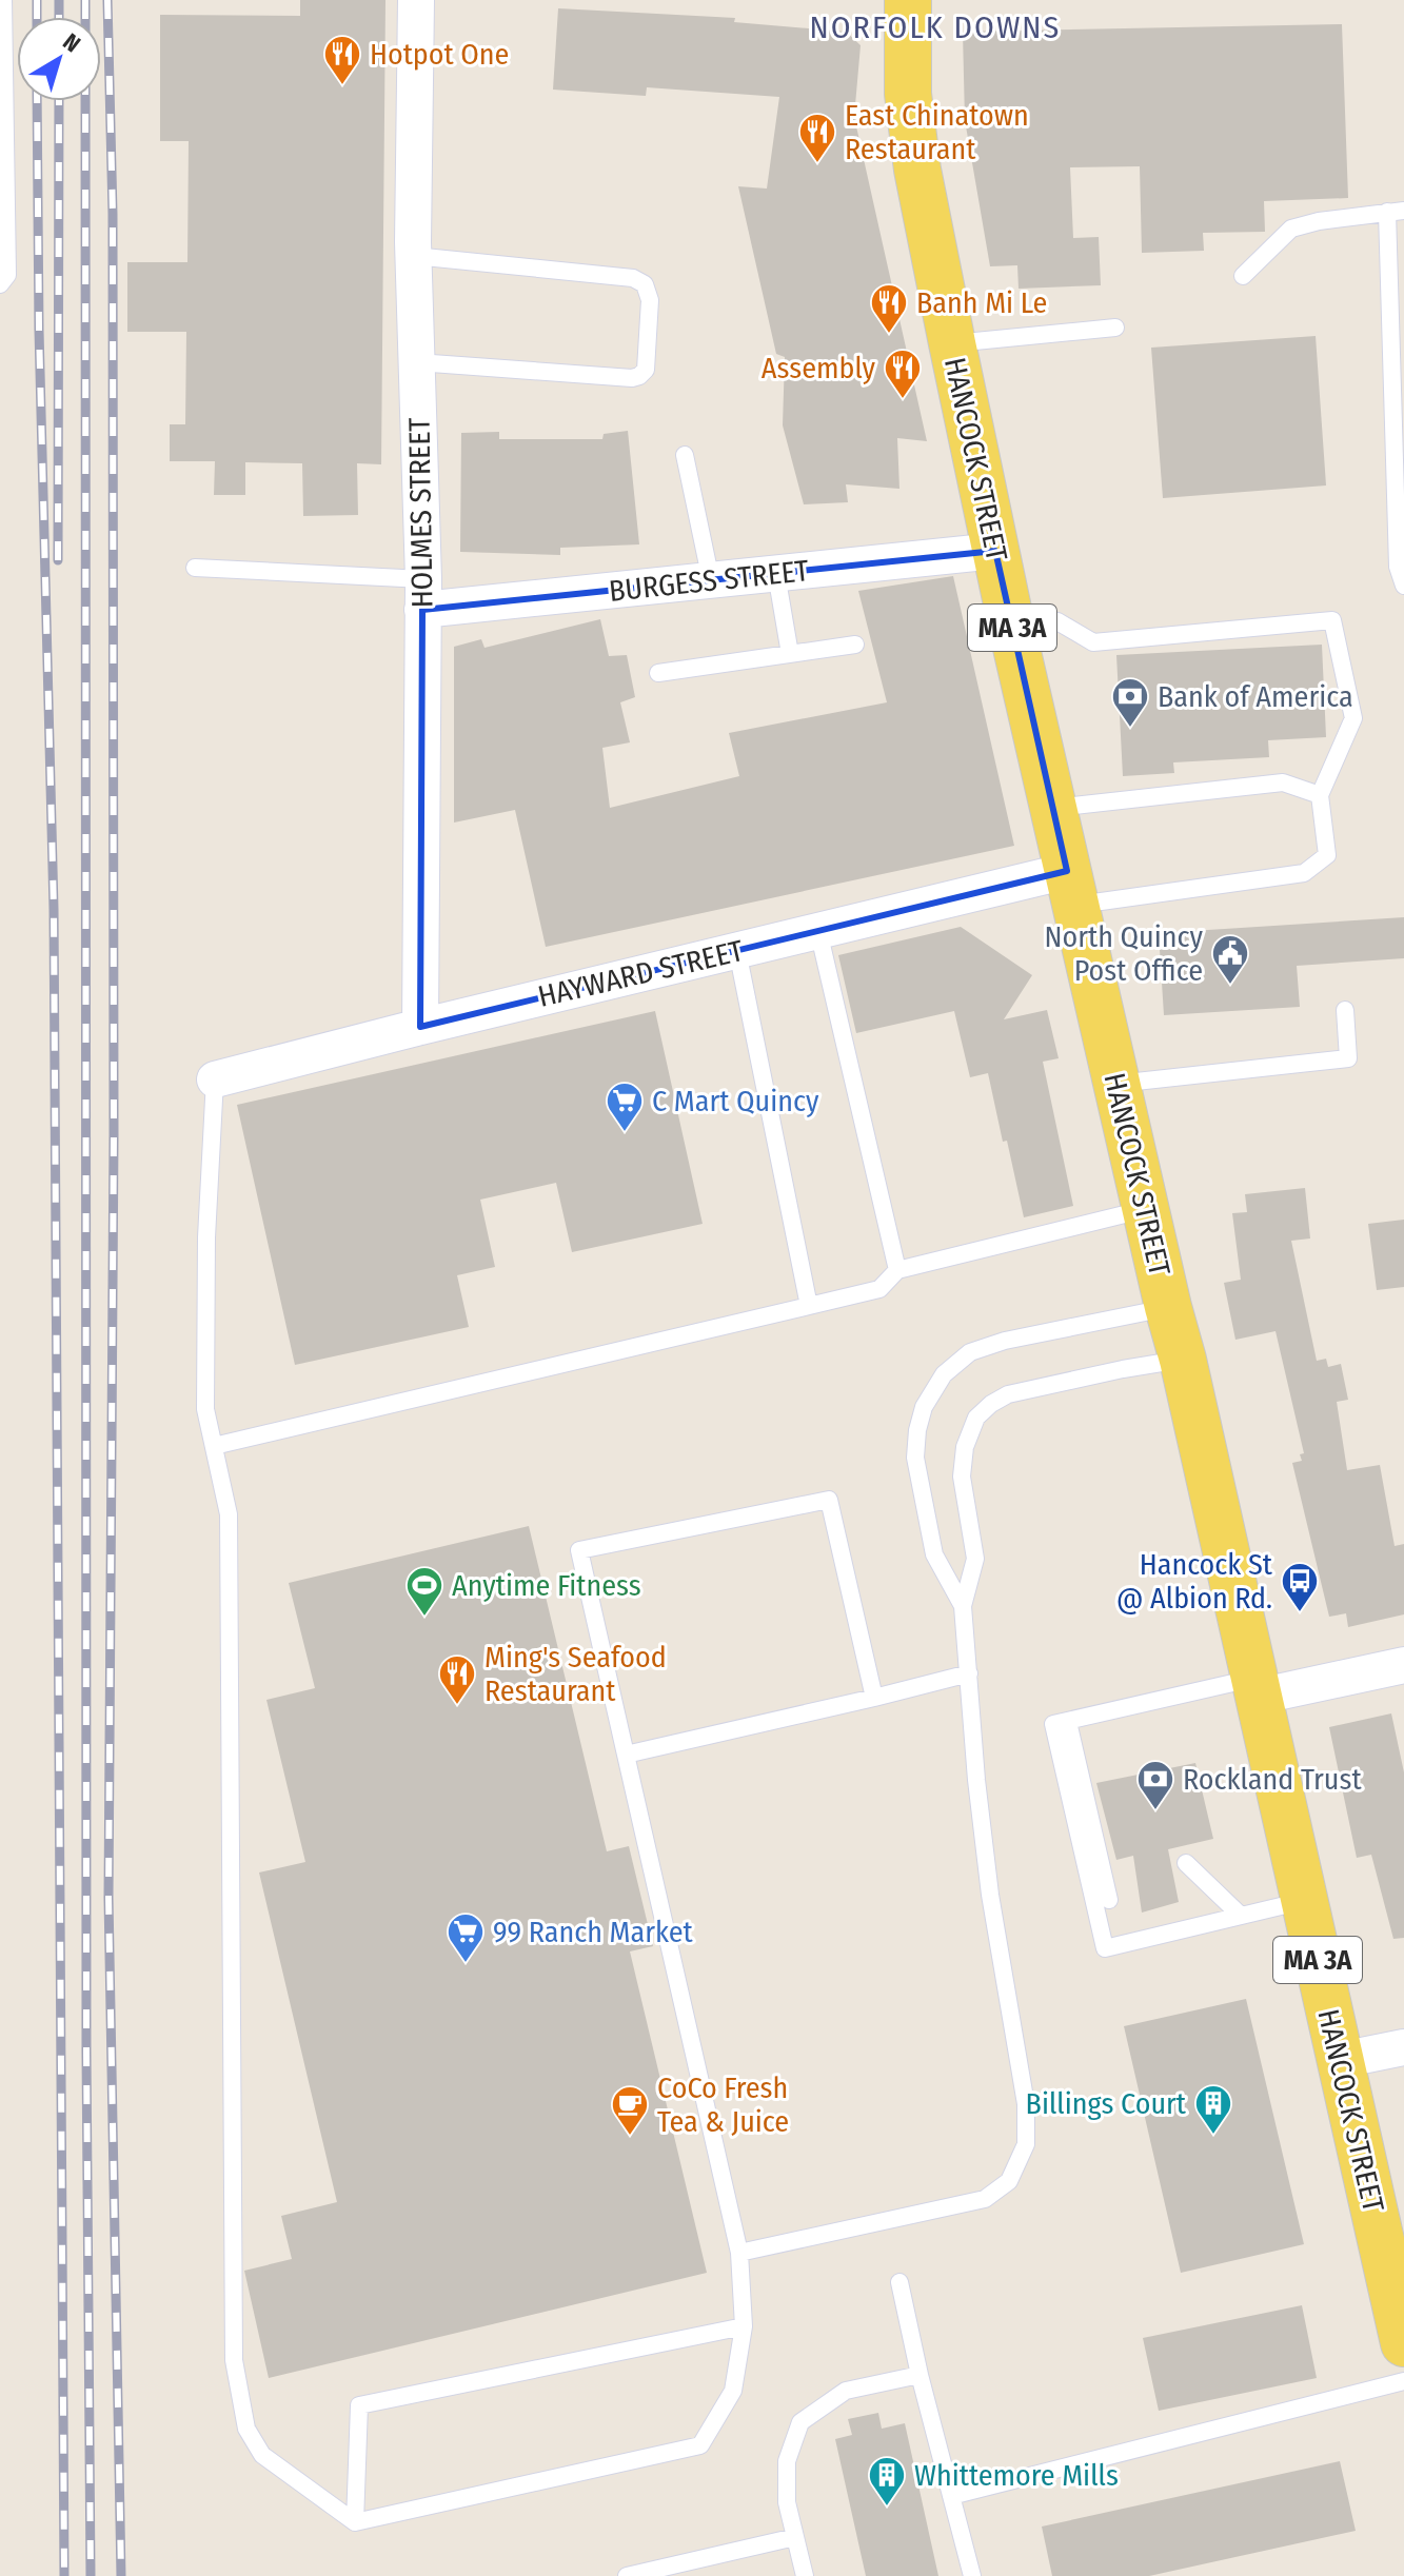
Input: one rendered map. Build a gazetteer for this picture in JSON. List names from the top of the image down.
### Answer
{
  "streets": {
    "main road": ["HANCOCK STREET", "MA 3A"],
    "street": ["HOLMES STREET", "BURGESS STREET", "HAYWARD STREET"]
  },
  "crossings": [
    ["HANCOCK STREET", "BURGESS STREET"],
    ["HANCOCK STREET", "HAYWARD STREET"],
    ["HOLMES STREET", "BURGESS STREET"],
    ["HOLMES STREET", "HAYWARD STREET"]
  ],
  "districts": ["NORFOLK DOWNS"],
  "places": {
    "restaurant": [
      "Hotpot One",
      "East Chinatown Restaurant",
      "Banh Mi Le",
      "Assembly",
      "Ming's Seafood Restaurant"
    ],
    "bank": ["Bank of America", "Rockland Trust"],
    "public building": ["North Quincy Post Office"],
    "supermarket": ["C Mart Quincy", "99 Ranch Market"],
    "bus stop": ["Hancock St @ Albion Rd."],
    "sports": ["Anytime Fitness"],
    "building": ["Billings Court", "Whittemore Mills"],
    "cafe": ["CoCo Fresh Tea & Juice"]
  },
  "north": "top right"
}
